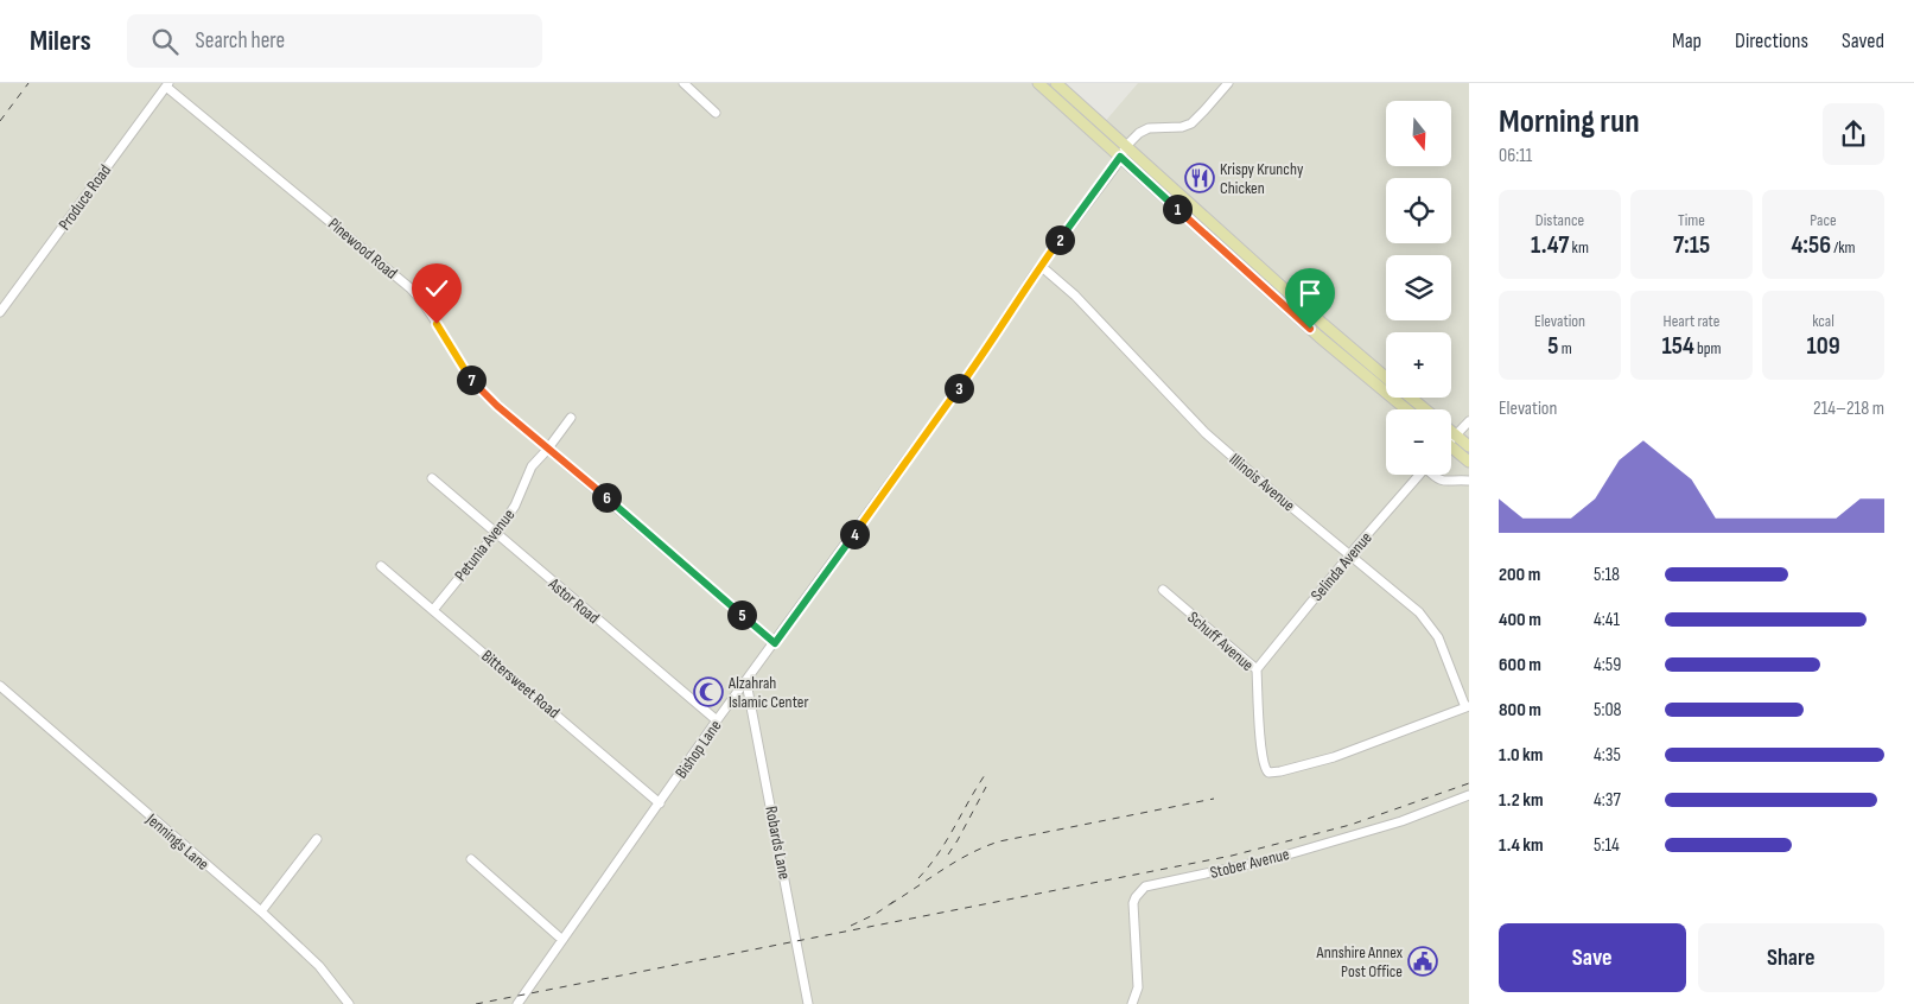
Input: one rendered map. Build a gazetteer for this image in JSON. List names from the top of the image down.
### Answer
{
  "streets": {
    "street": [
      "Produce Road",
      "Pinewood Road",
      "Illinois Avenue",
      "Petunia Avenue",
      "Selinda Avenue",
      "Astor Road",
      "Schuff Avenue",
      "Bittersweet Road",
      "Bishop Lane",
      "Jennings Lane",
      "Robards Lane",
      "Stober Avenue"
    ]
  },
  "crossings": [
    ["Produce Road", "Pinewood Road"],
    ["Pinewood Road", "Petunia Avenue"],
    ["Pinewood Road", "Bishop Lane"],
    ["Illinois Avenue", "Selinda Avenue"],
    ["Illinois Avenue", "Schuff Avenue"],
    ["Illinois Avenue", "Bishop Lane"],
    ["Petunia Avenue", "Astor Road"],
    ["Petunia Avenue", "Bittersweet Road"],
    ["Selinda Avenue", "Schuff Avenue"],
    ["Astor Road", "Bishop Lane"],
    ["Bittersweet Road", "Bishop Lane"],
    ["Bishop Lane", "Robards Lane"]
  ],
  "places": {
    "restaurant": ["Krispy Krunchy Chicken"],
    "mosque": ["Alzahrah Islamic Center"],
    "public building": ["Annshire Annex Post Office"]
  },
  "north": "bottom",
  "page": {
    "header": "Milers",
    "search": "Search here",
    "nav": ["Map", "Directions", "Saved"],
    "heading": ["Morning run", "06:11"],
    "map_buttons": ["+", "−"],
    "stats": [
      ["Distance", "1.47 km"],
      ["Time", "7:15"],
      ["Pace", "4:56 /km"],
      ["Elevation", "5 m"],
      ["Heart rate", "154 bpm"],
      ["kcal", "109"]
    ],
    "pins": [
      "1",
      "2",
      "7",
      "3",
      "6",
      "4",
      "5"
    ],
    "chart": ["Elevation", "214–218 m"],
    "list": [
      {
        "name": "200 m",
        "note": "5:18"
      },
      {
        "name": "400 m",
        "note": "4:41"
      },
      {
        "name": "600 m",
        "note": "4:59"
      },
      {
        "name": "800 m",
        "note": "5:08"
      },
      {
        "name": "1.0 km",
        "note": "4:35"
      },
      {
        "name": "1.2 km",
        "note": "4:37"
      },
      {
        "name": "1.4 km",
        "note": "5:14"
      }
    ],
    "buttons": ["Save", "Share"]
  }
}
